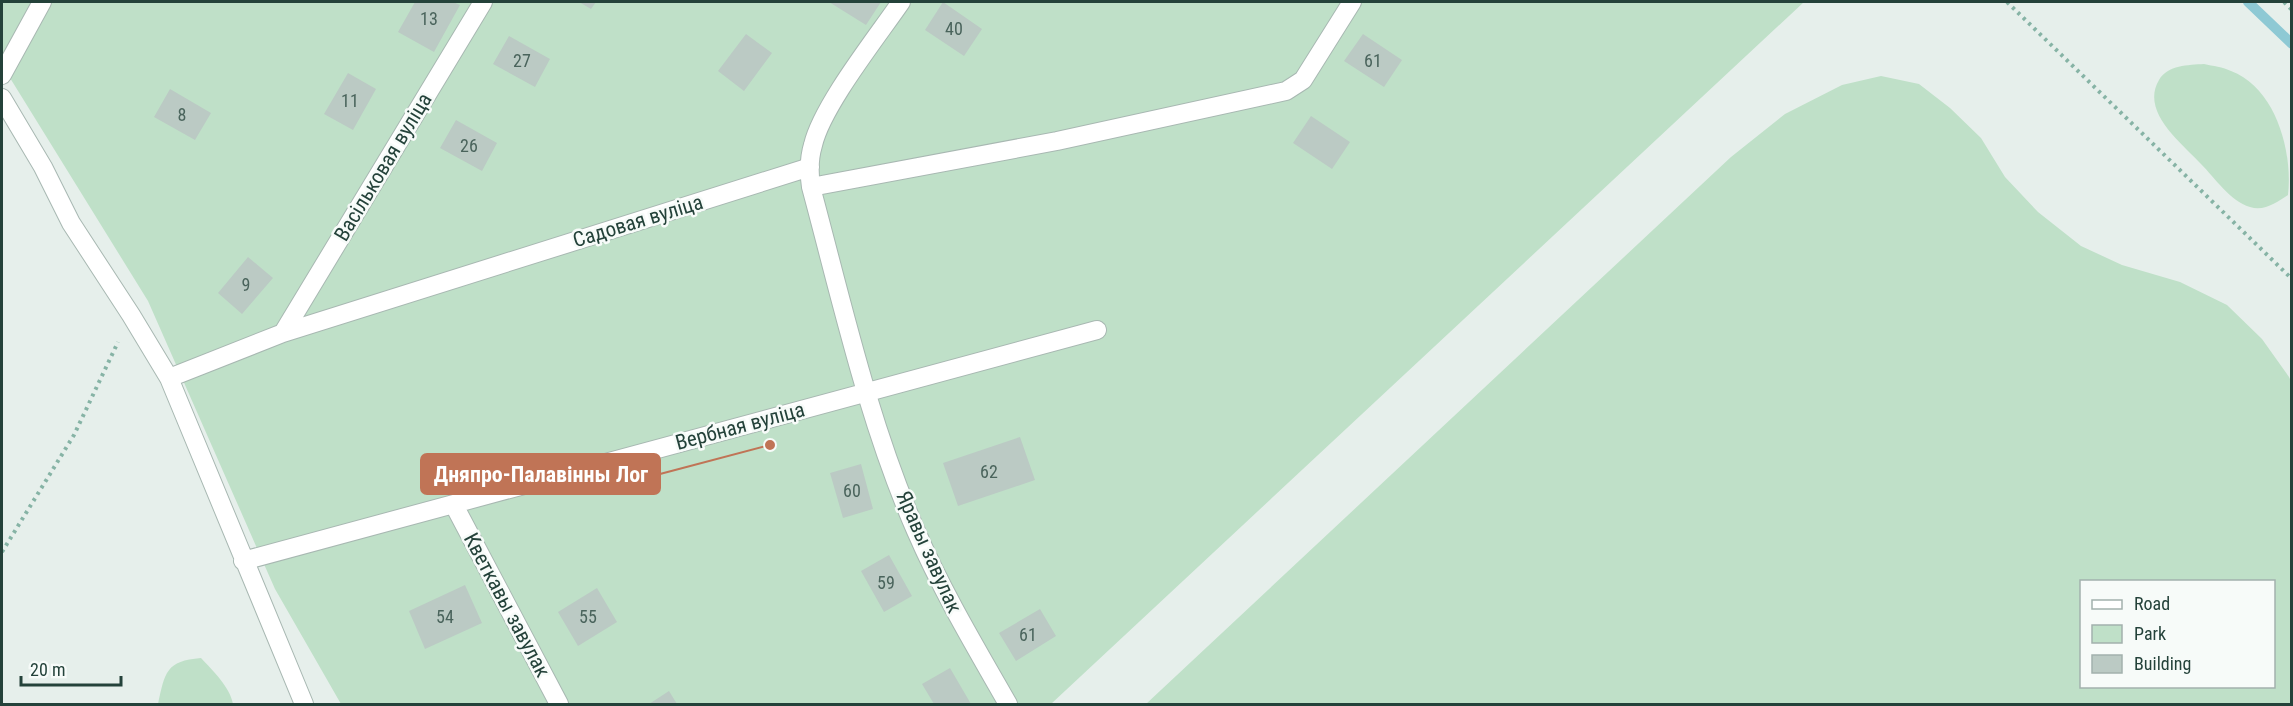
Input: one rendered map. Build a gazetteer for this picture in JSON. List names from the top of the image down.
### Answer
{
  "streets": {
    "street": [
      "Васільковая вуліца",
      "Садовая вуліца",
      "Вербная вуліца",
      "Яравы завулак",
      "Кветкавы завулак"
    ]
  },
  "crossings": [
    ["Васільковая вуліца", "Садовая вуліца"],
    ["Садовая вуліца", "Яравы завулак"],
    ["Вербная вуліца", "Яравы завулак"],
    ["Вербная вуліца", "Кветкавы завулак"]
  ],
  "places": ["Дняпро-Палавінны Лог"],
  "house_numbers": [
    "13",
    "40",
    "27",
    "61",
    "11",
    "8",
    "26",
    "9",
    "62",
    "60",
    "59",
    "54",
    "55",
    "61"
  ],
  "legend": ["Road", "Park", "Building"],
  "scale_bar": "20 m"
}
